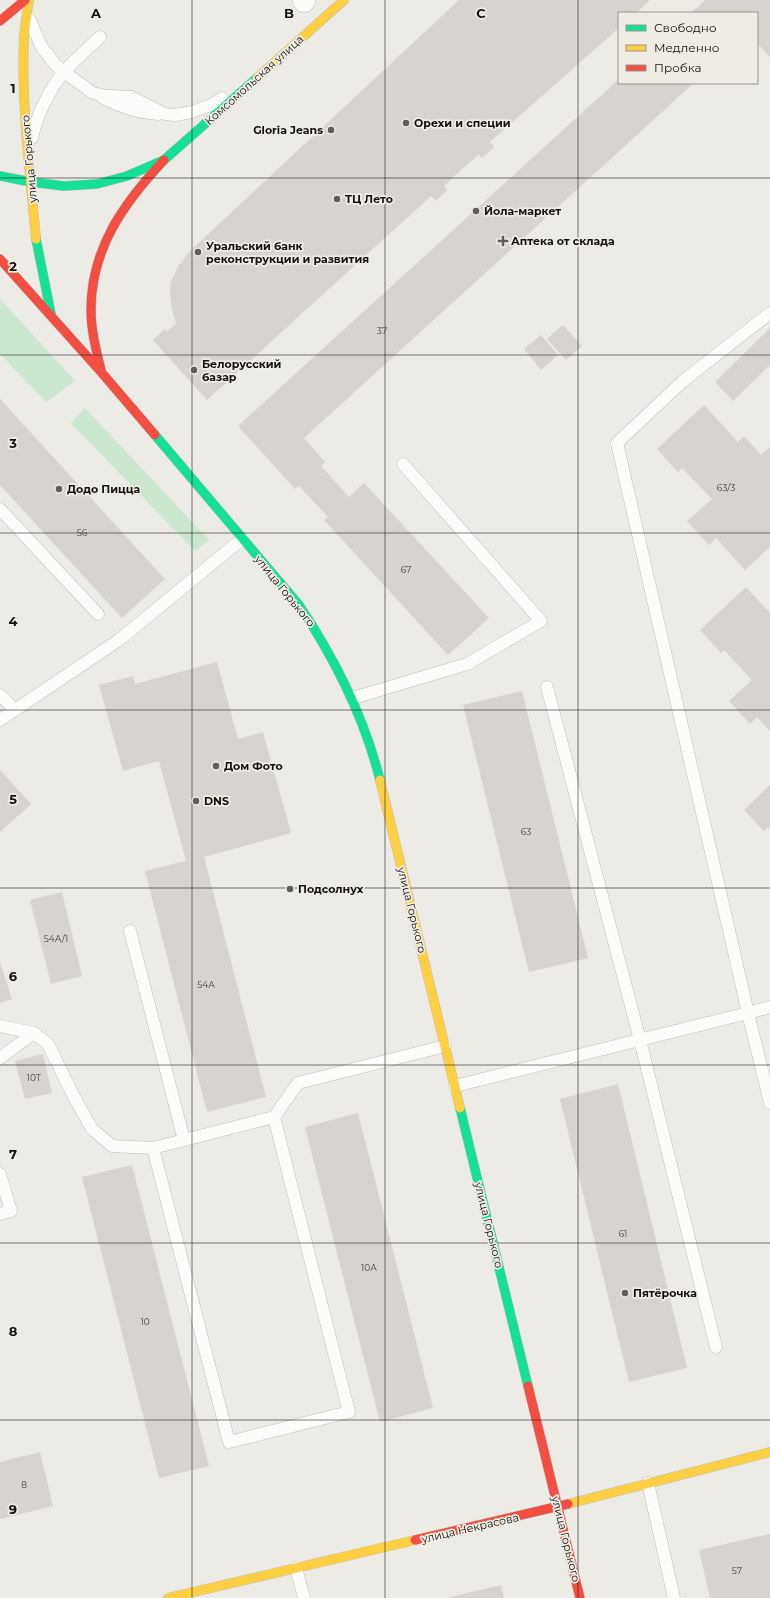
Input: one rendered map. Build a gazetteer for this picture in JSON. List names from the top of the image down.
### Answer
{
  "streets": {
    "street": ["Комсомольская улица", "улица Горького", "улица Некрасова"]
  },
  "crossings": [
    ["Комсомольская улица", "улица Горького"],
    ["улица Горького", "улица Некрасова"]
  ],
  "places": {
    "other": [
      "Орехи и специи",
      "Gloria Jeans",
      "ТЦ Лето",
      "Йола-маркет",
      "Уральский банк реконструкции и развития",
      "Белорусский базар",
      "Додо Пицца",
      "Дом Фото",
      "DNS",
      "Подсолнух",
      "Пятёрочка"
    ],
    "health": ["Аптека от склада"]
  },
  "house_numbers": [
    "37",
    "63/3",
    "56",
    "67",
    "63",
    "54А/1",
    "54А",
    "10Т",
    "61",
    "10А",
    "10",
    "8",
    "57"
  ],
  "legend": ["Свободно", "Медленно", "Пробка"],
  "grid": {
    "columns": ["A", "B", "C"],
    "rows": [
      "1",
      "2",
      "3",
      "4",
      "5",
      "6",
      "7",
      "8",
      "9"
    ]
  }
}
